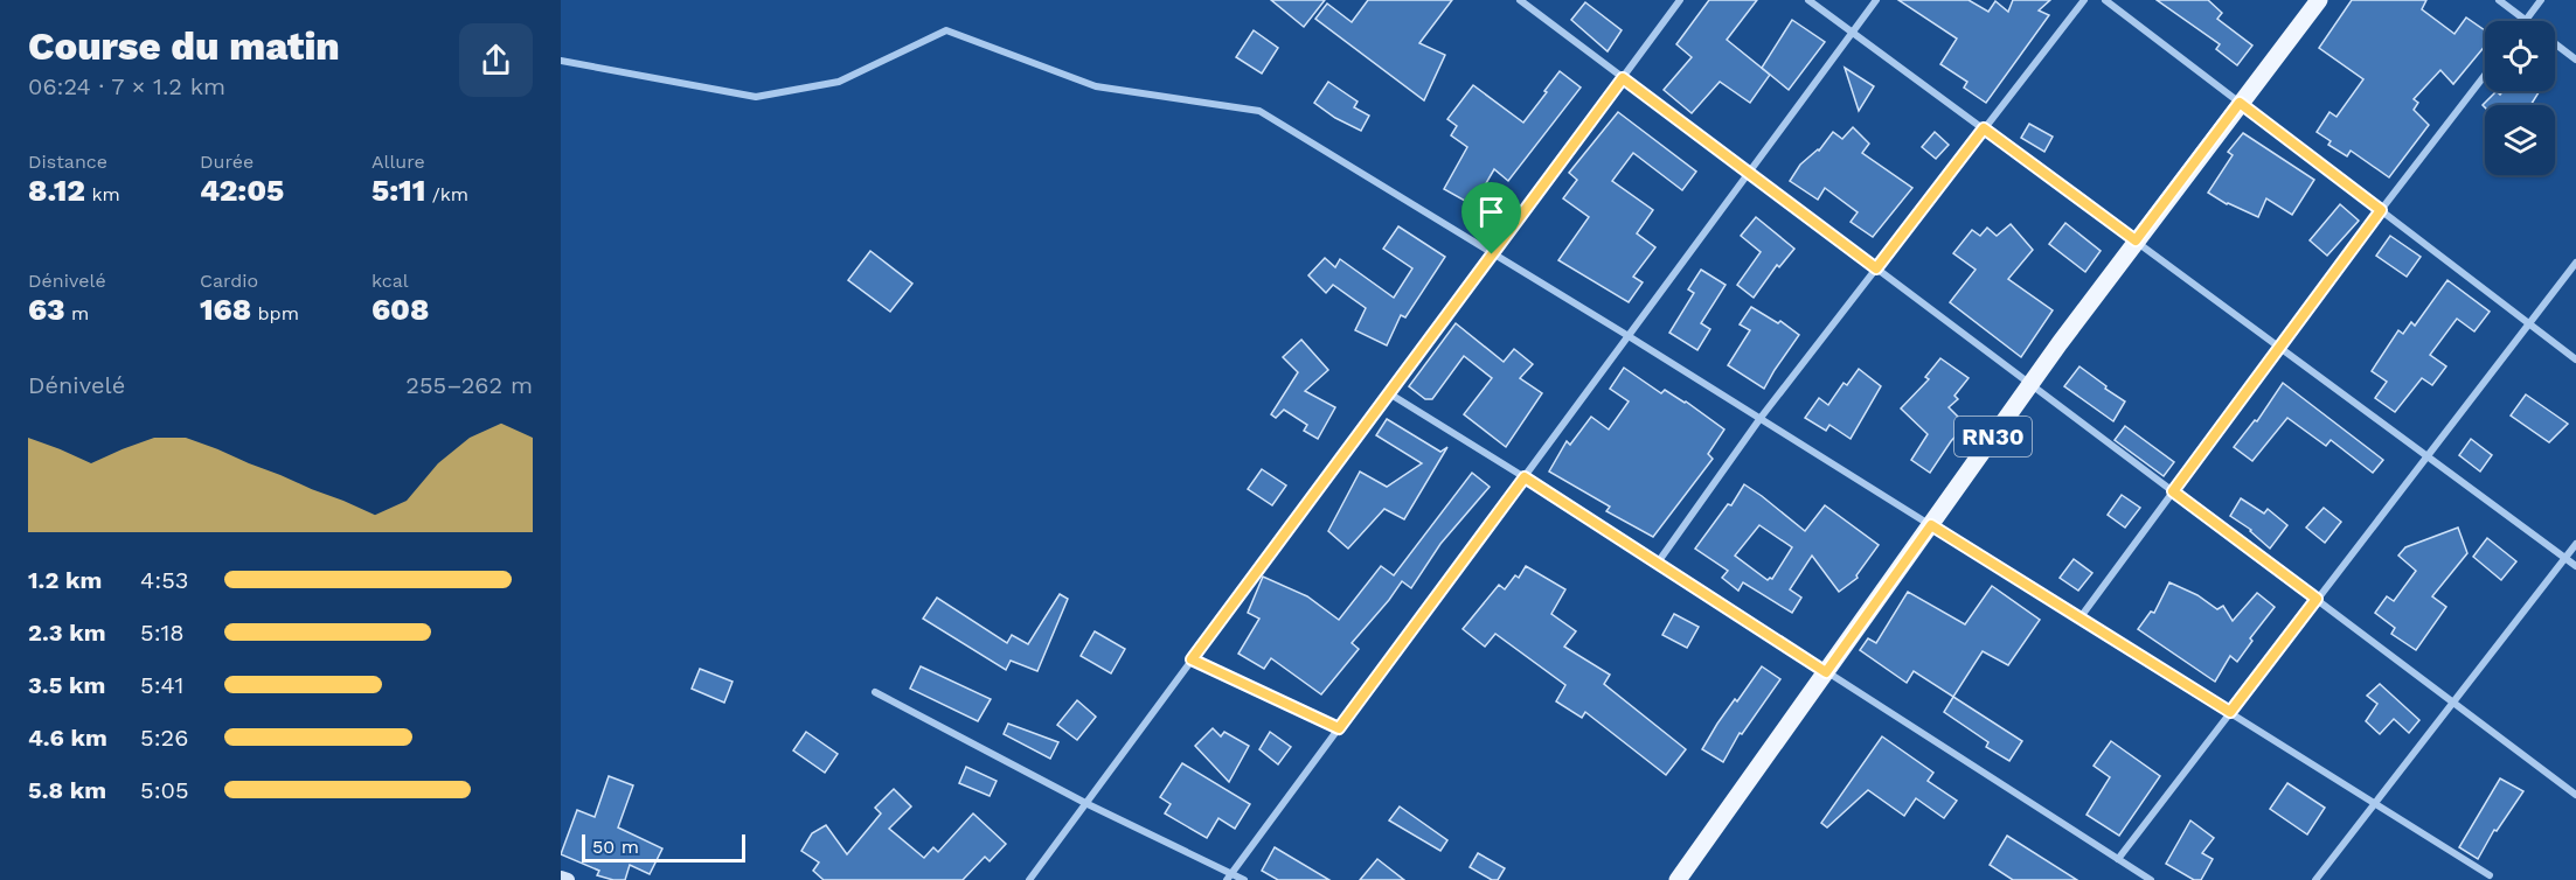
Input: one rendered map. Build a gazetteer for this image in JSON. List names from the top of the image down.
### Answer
{
  "streets": {
    "main road": ["RN30"]
  },
  "scale_bar": "50 m",
  "page": {
    "heading": ["Course du matin", "06:24 · 7 × 1.2 km"],
    "stats": [
      ["Distance", "8.12 km"],
      ["Durée", "42:05"],
      ["Allure", "5:11 /km"],
      ["Dénivelé", "63 m"],
      ["Cardio", "168 bpm"],
      ["kcal", "608"]
    ],
    "chart": ["Dénivelé", "255–262 m"],
    "list": [
      {
        "name": "1.2 km",
        "note": "4:53"
      },
      {
        "name": "2.3 km",
        "note": "5:18"
      },
      {
        "name": "3.5 km",
        "note": "5:41"
      },
      {
        "name": "4.6 km",
        "note": "5:26"
      },
      {
        "name": "5.8 km",
        "note": "5:05"
      }
    ],
    "scale": "50 m"
  }
}
